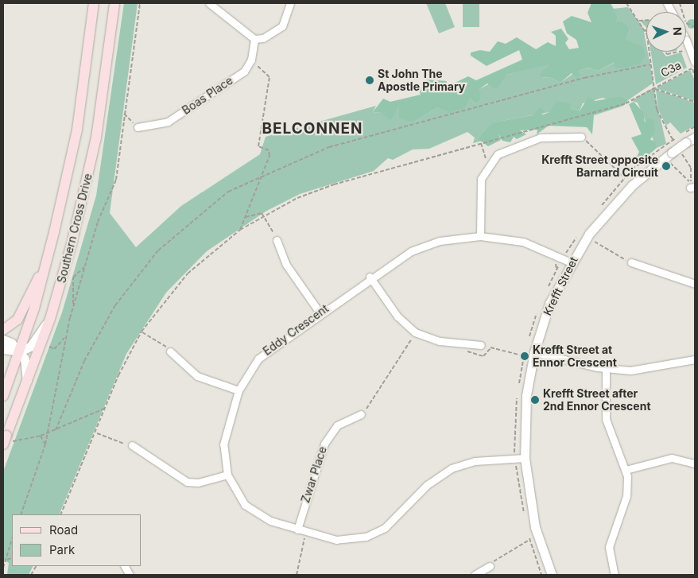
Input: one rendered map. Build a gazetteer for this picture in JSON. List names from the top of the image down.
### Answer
{
  "streets": {
    "main road": ["Southern Cross Drive"],
    "street": [
      "Boas Place",
      "Krefft Street",
      "Eddy Crescent",
      "Zwar Place"
    ],
    "path": ["C3a"]
  },
  "crossings": [
    ["Krefft Street", "Eddy Crescent"],
    ["Eddy Crescent", "Zwar Place"]
  ],
  "districts": ["BELCONNEN"],
  "places": [
    "St John The Apostle Primary",
    "Krefft Street opposite Barnard Circuit",
    "Krefft Street at Ennor Crescent",
    "Krefft Street after 2nd Ennor Crescent"
  ],
  "legend": ["Road", "Park"],
  "north": "right"
}
